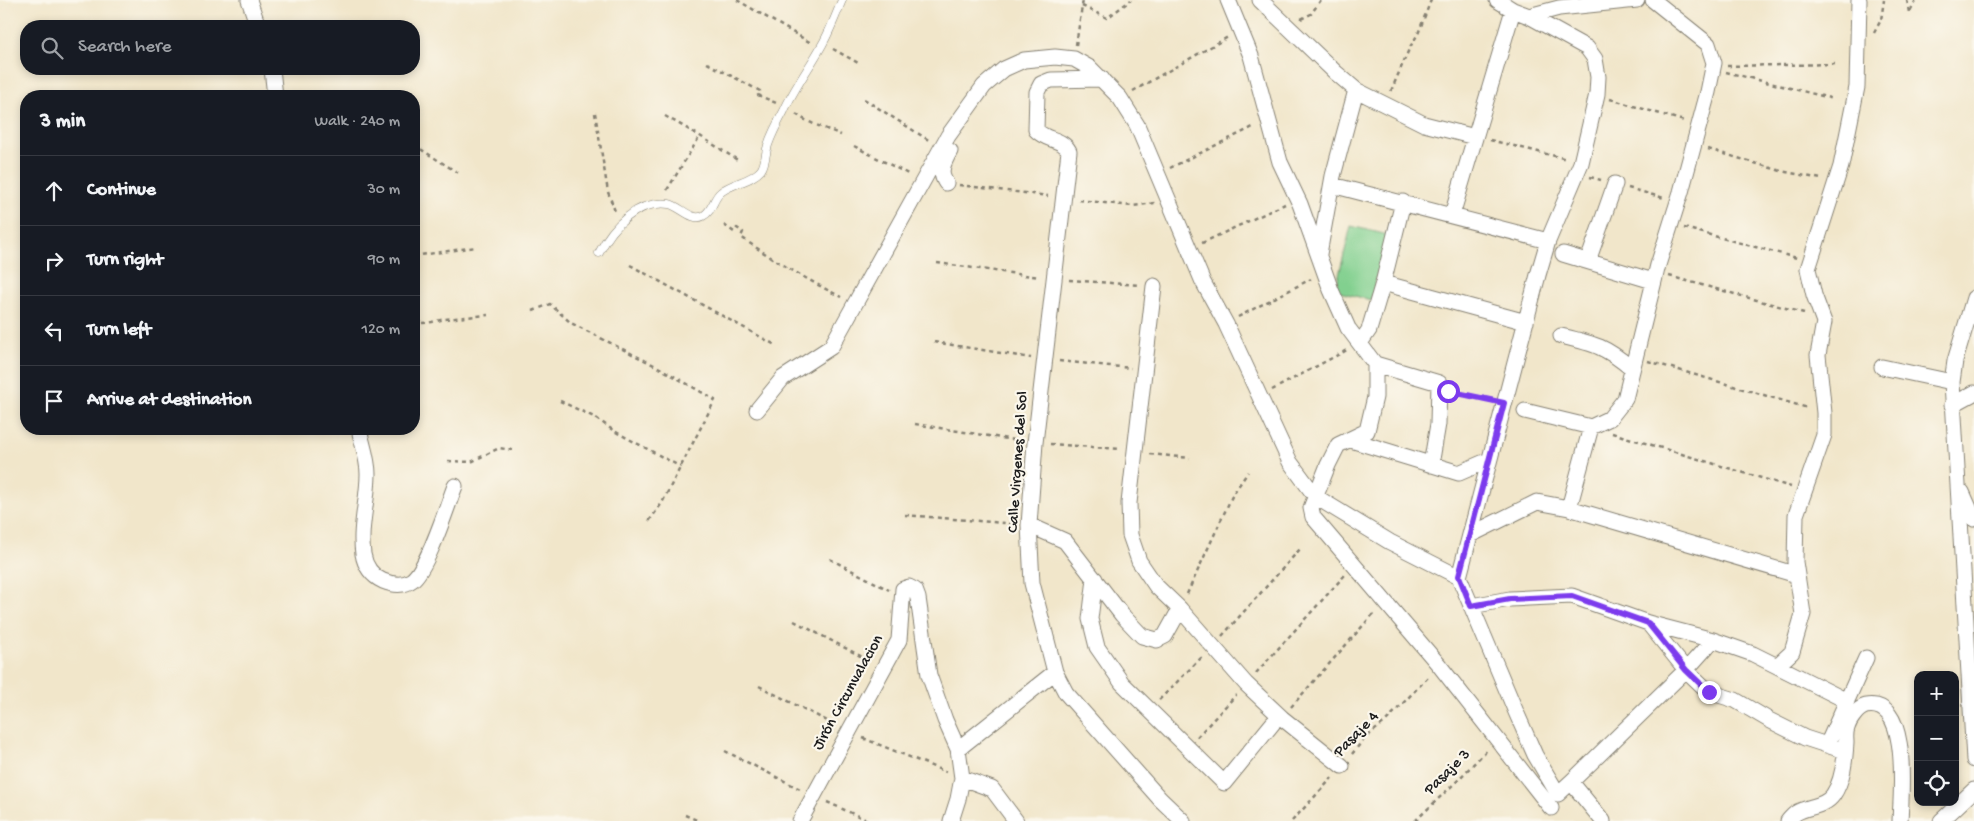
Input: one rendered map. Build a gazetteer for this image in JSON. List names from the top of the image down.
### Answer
{
  "streets": {
    "street": ["Calle Virgenes del Sol", "Jirón Circunvalacion"],
    "path": ["Pasaje 4", "Pasaje 3"]
  },
  "page": {
    "search": "Search here",
    "heading": ["3 min", "Walk · 240 m"],
    "list": [
      ["Continue", "30 m"],
      ["Turn right", "90 m"],
      ["Turn left", "120 m"],
      "Arrive at destination"
    ],
    "map_buttons": ["+", "−"]
  }
}
